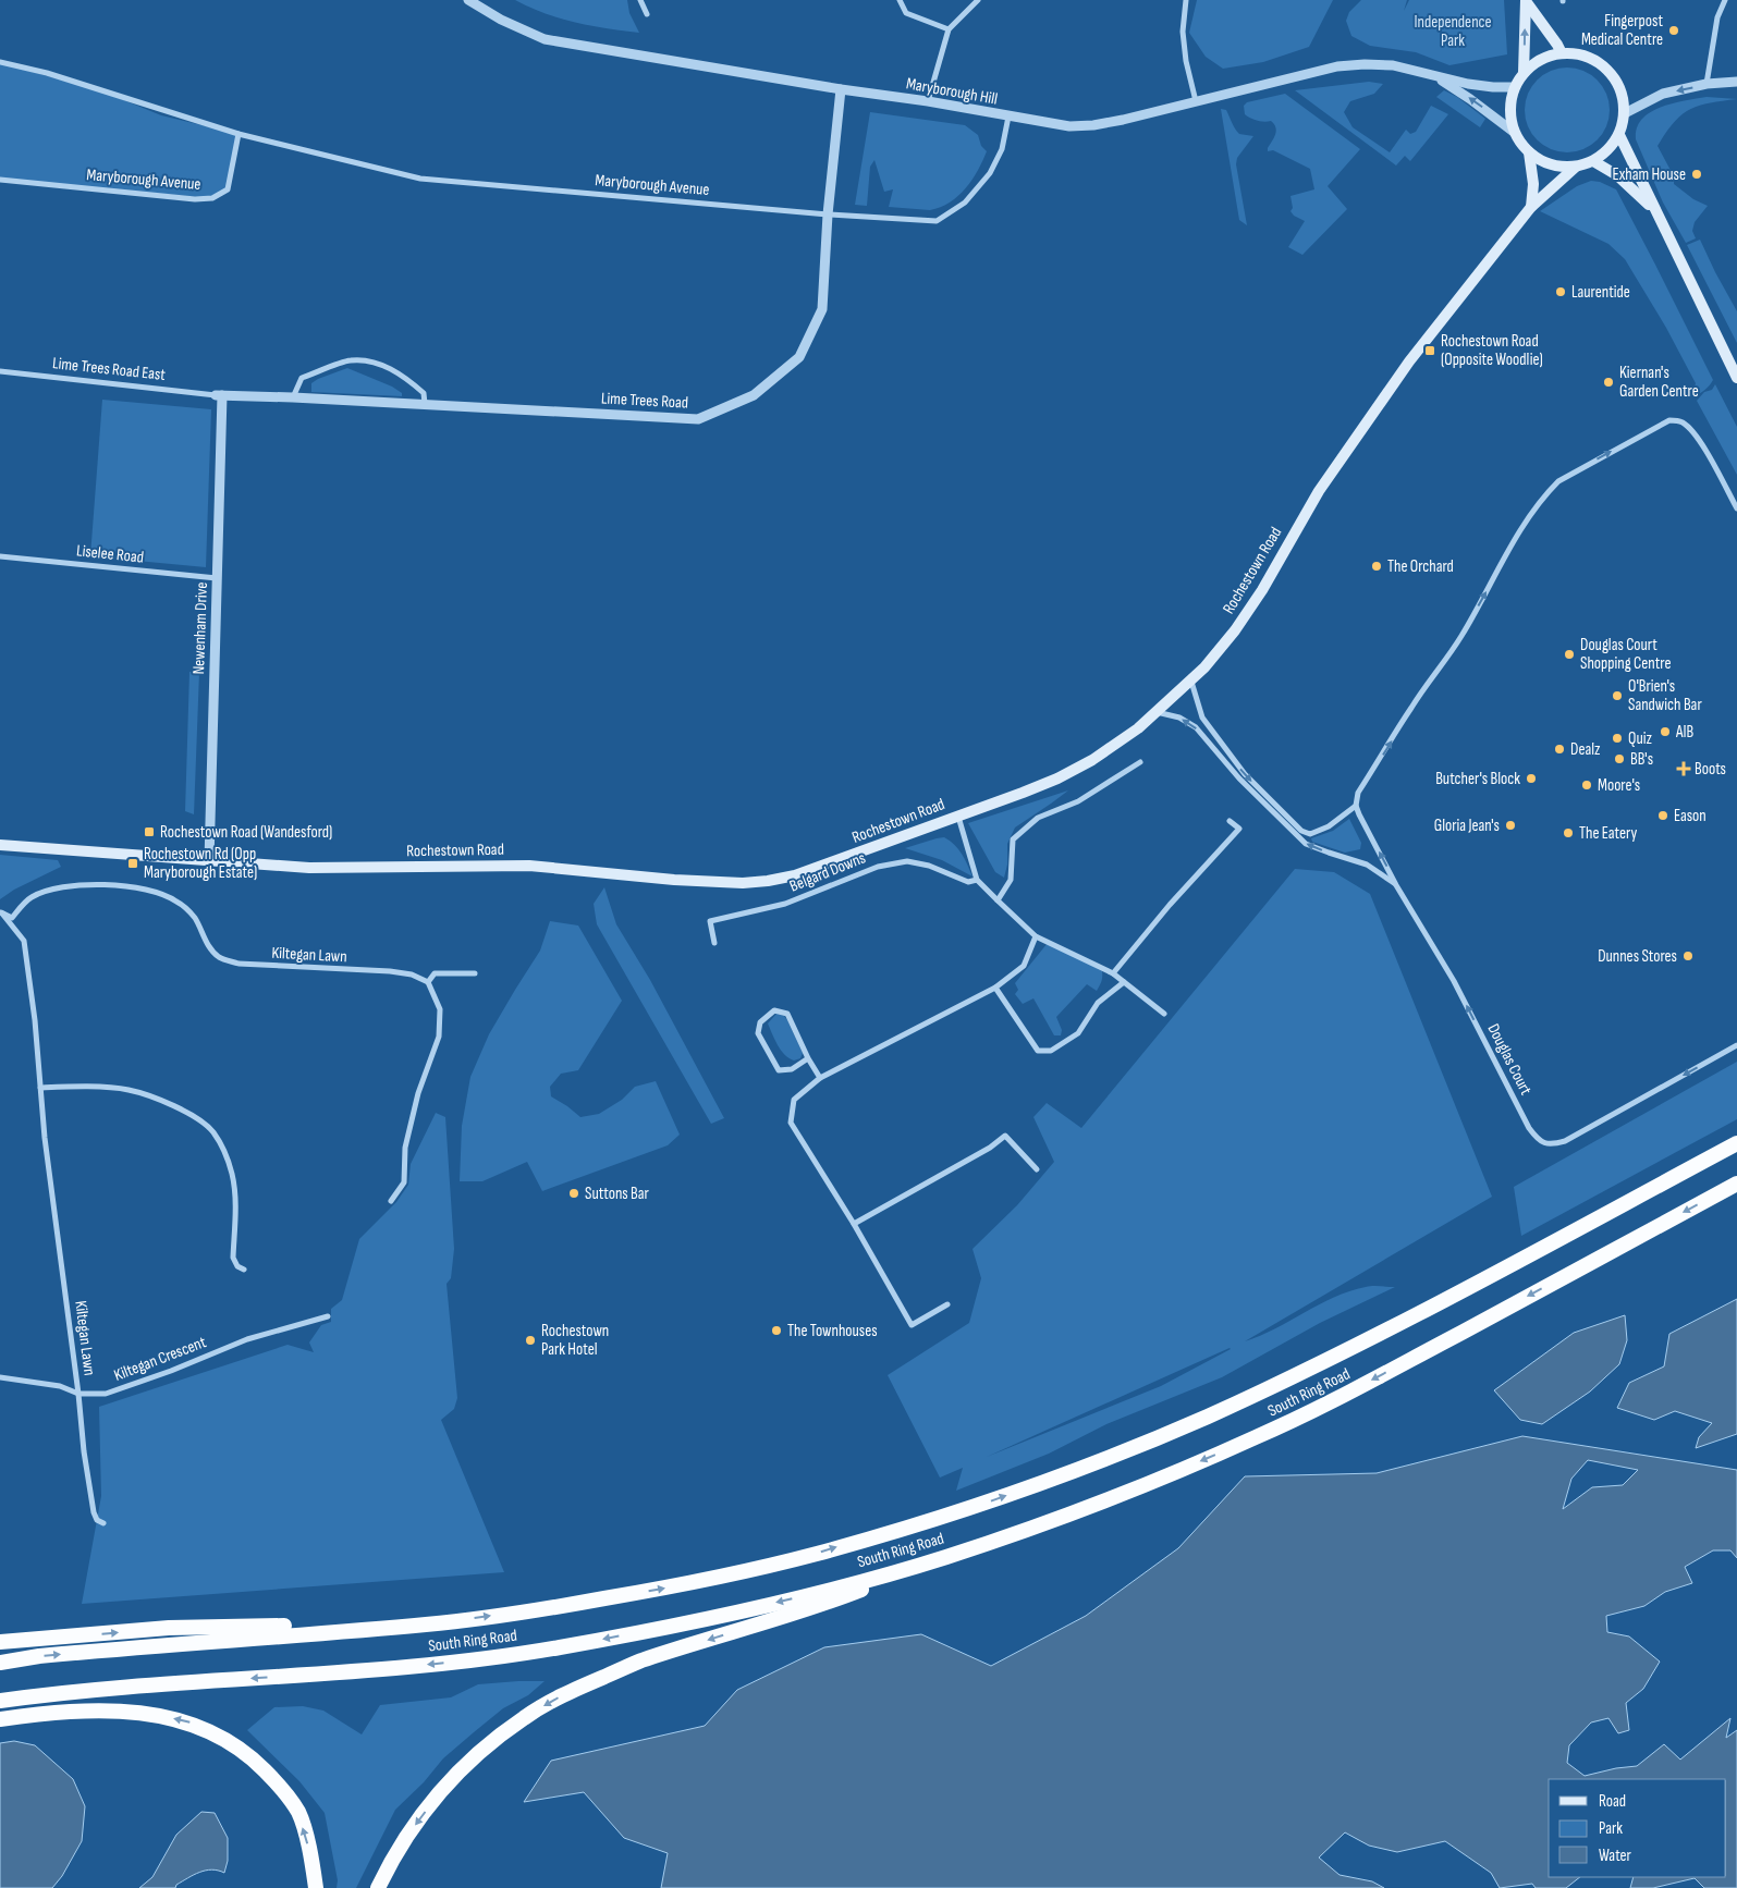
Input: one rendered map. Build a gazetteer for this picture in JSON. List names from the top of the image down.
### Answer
{
  "streets": {
    "highway": ["South Ring Road"],
    "main road": ["Rochestown Road"],
    "street": [
      "Maryborough Hill",
      "Maryborough Avenue",
      "Lime Trees Road East",
      "Lime Trees Road",
      "Liselee Road",
      "Newenham Drive",
      "Belgard Downs",
      "Kiltegan Lawn",
      "Douglas Court",
      "Kiltegan Crescent"
    ]
  },
  "crossings": [
    ["Maryborough Hill", "Maryborough Avenue"],
    ["Maryborough Hill", "Lime Trees Road"],
    ["Maryborough Hill", "Rochestown Road"],
    ["Maryborough Avenue", "Lime Trees Road"],
    ["Lime Trees Road East", "Lime Trees Road"],
    ["Lime Trees Road East", "Newenham Drive"],
    ["Lime Trees Road", "Newenham Drive"],
    ["Liselee Road", "Newenham Drive"],
    ["Rochestown Road", "Newenham Drive"],
    ["Kiltegan Lawn", "Kiltegan Crescent"]
  ],
  "parks": ["Independence Park"],
  "places": {
    "other": [
      "Fingerpost Medical Centre",
      "Exham House",
      "Laurentide",
      "Kiernan's Garden Centre",
      "The Orchard",
      "Douglas Court Shopping Centre",
      "O'Brien's Sandwich Bar",
      "AIB",
      "Quiz",
      "Dealz",
      "BB's",
      "Butcher's Block",
      "Moore's",
      "Eason",
      "Gloria Jean's",
      "The Eatery",
      "Dunnes Stores",
      "Suttons Bar",
      "The Townhouses",
      "Rochestown Park Hotel"
    ],
    "transit": ["Rochestown Road (Opposite Woodlie)", "Rochestown Road (Wandesford)", "Rochestown Rd (Opp Maryborough Estate)"],
    "health": ["Boots"]
  },
  "legend": ["Road", "Park", "Water"]
}
